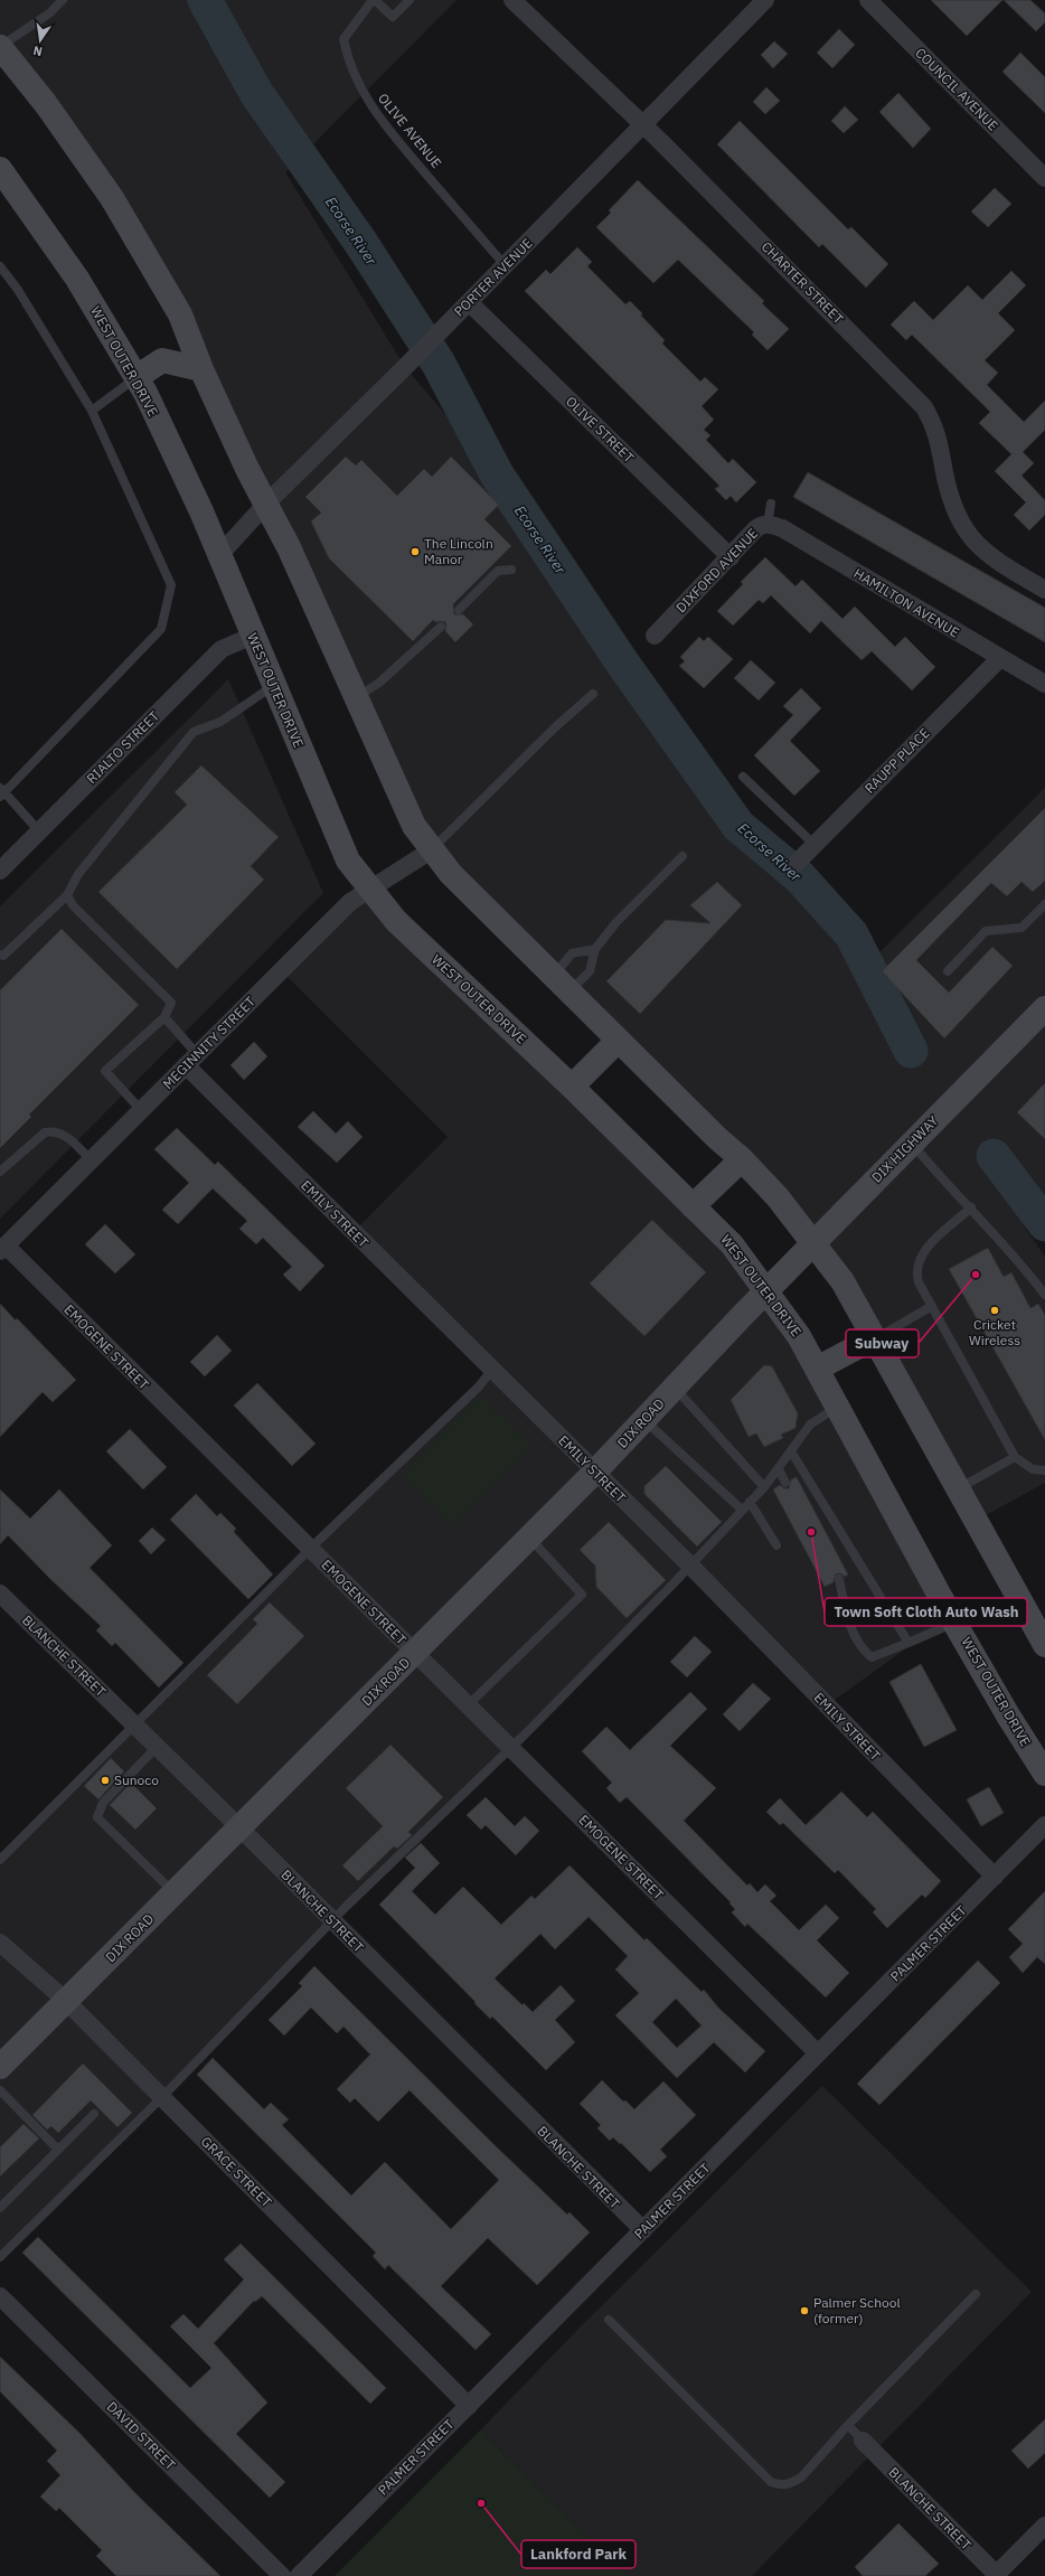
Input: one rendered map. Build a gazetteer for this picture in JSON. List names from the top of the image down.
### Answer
{
  "streets": {
    "main road": ["WEST OUTER DRIVE", "DIX HIGHWAY", "DIX ROAD"],
    "street": [
      "COUNCIL AVENUE",
      "PORTER AVENUE",
      "CHARTER STREET",
      "OLIVE STREET",
      "DIXFORD AVENUE",
      "HAMILTON AVENUE",
      "RIALTO STREET",
      "RAUPP PLACE",
      "MEGINNITY STREET",
      "EMILY STREET",
      "EMOGENE STREET",
      "BLANCHE STREET",
      "PALMER STREET",
      "GRACE STREET",
      "DAVID STREET"
    ],
    "lane": ["OLIVE AVENUE"]
  },
  "crossings": [
    ["OLIVE AVENUE", "PORTER AVENUE"],
    ["PORTER AVENUE", "CHARTER STREET"],
    ["PORTER AVENUE", "WEST OUTER DRIVE"],
    ["PORTER AVENUE", "OLIVE STREET"],
    ["WEST OUTER DRIVE", "RIALTO STREET"],
    ["WEST OUTER DRIVE", "MEGINNITY STREET"],
    ["WEST OUTER DRIVE", "DIX HIGHWAY"],
    ["WEST OUTER DRIVE", "DIX ROAD"],
    ["OLIVE STREET", "DIXFORD AVENUE"],
    ["DIXFORD AVENUE", "HAMILTON AVENUE"],
    ["HAMILTON AVENUE", "RAUPP PLACE"],
    ["MEGINNITY STREET", "EMILY STREET"],
    ["MEGINNITY STREET", "EMOGENE STREET"],
    ["DIX HIGHWAY", "DIX ROAD"],
    ["EMILY STREET", "DIX ROAD"],
    ["EMILY STREET", "PALMER STREET"],
    ["EMOGENE STREET", "DIX ROAD"],
    ["EMOGENE STREET", "PALMER STREET"],
    ["DIX ROAD", "BLANCHE STREET"],
    ["DIX ROAD", "GRACE STREET"],
    ["BLANCHE STREET", "PALMER STREET"],
    ["PALMER STREET", "GRACE STREET"]
  ],
  "water": ["Ecorse River"],
  "places": [
    "The Lincoln Manor",
    "Subway",
    "Cricket Wireless",
    "Town Soft Cloth Auto Wash",
    "Sunoco",
    "Palmer School (former)",
    "Lankford Park"
  ],
  "north": "bottom"
}
